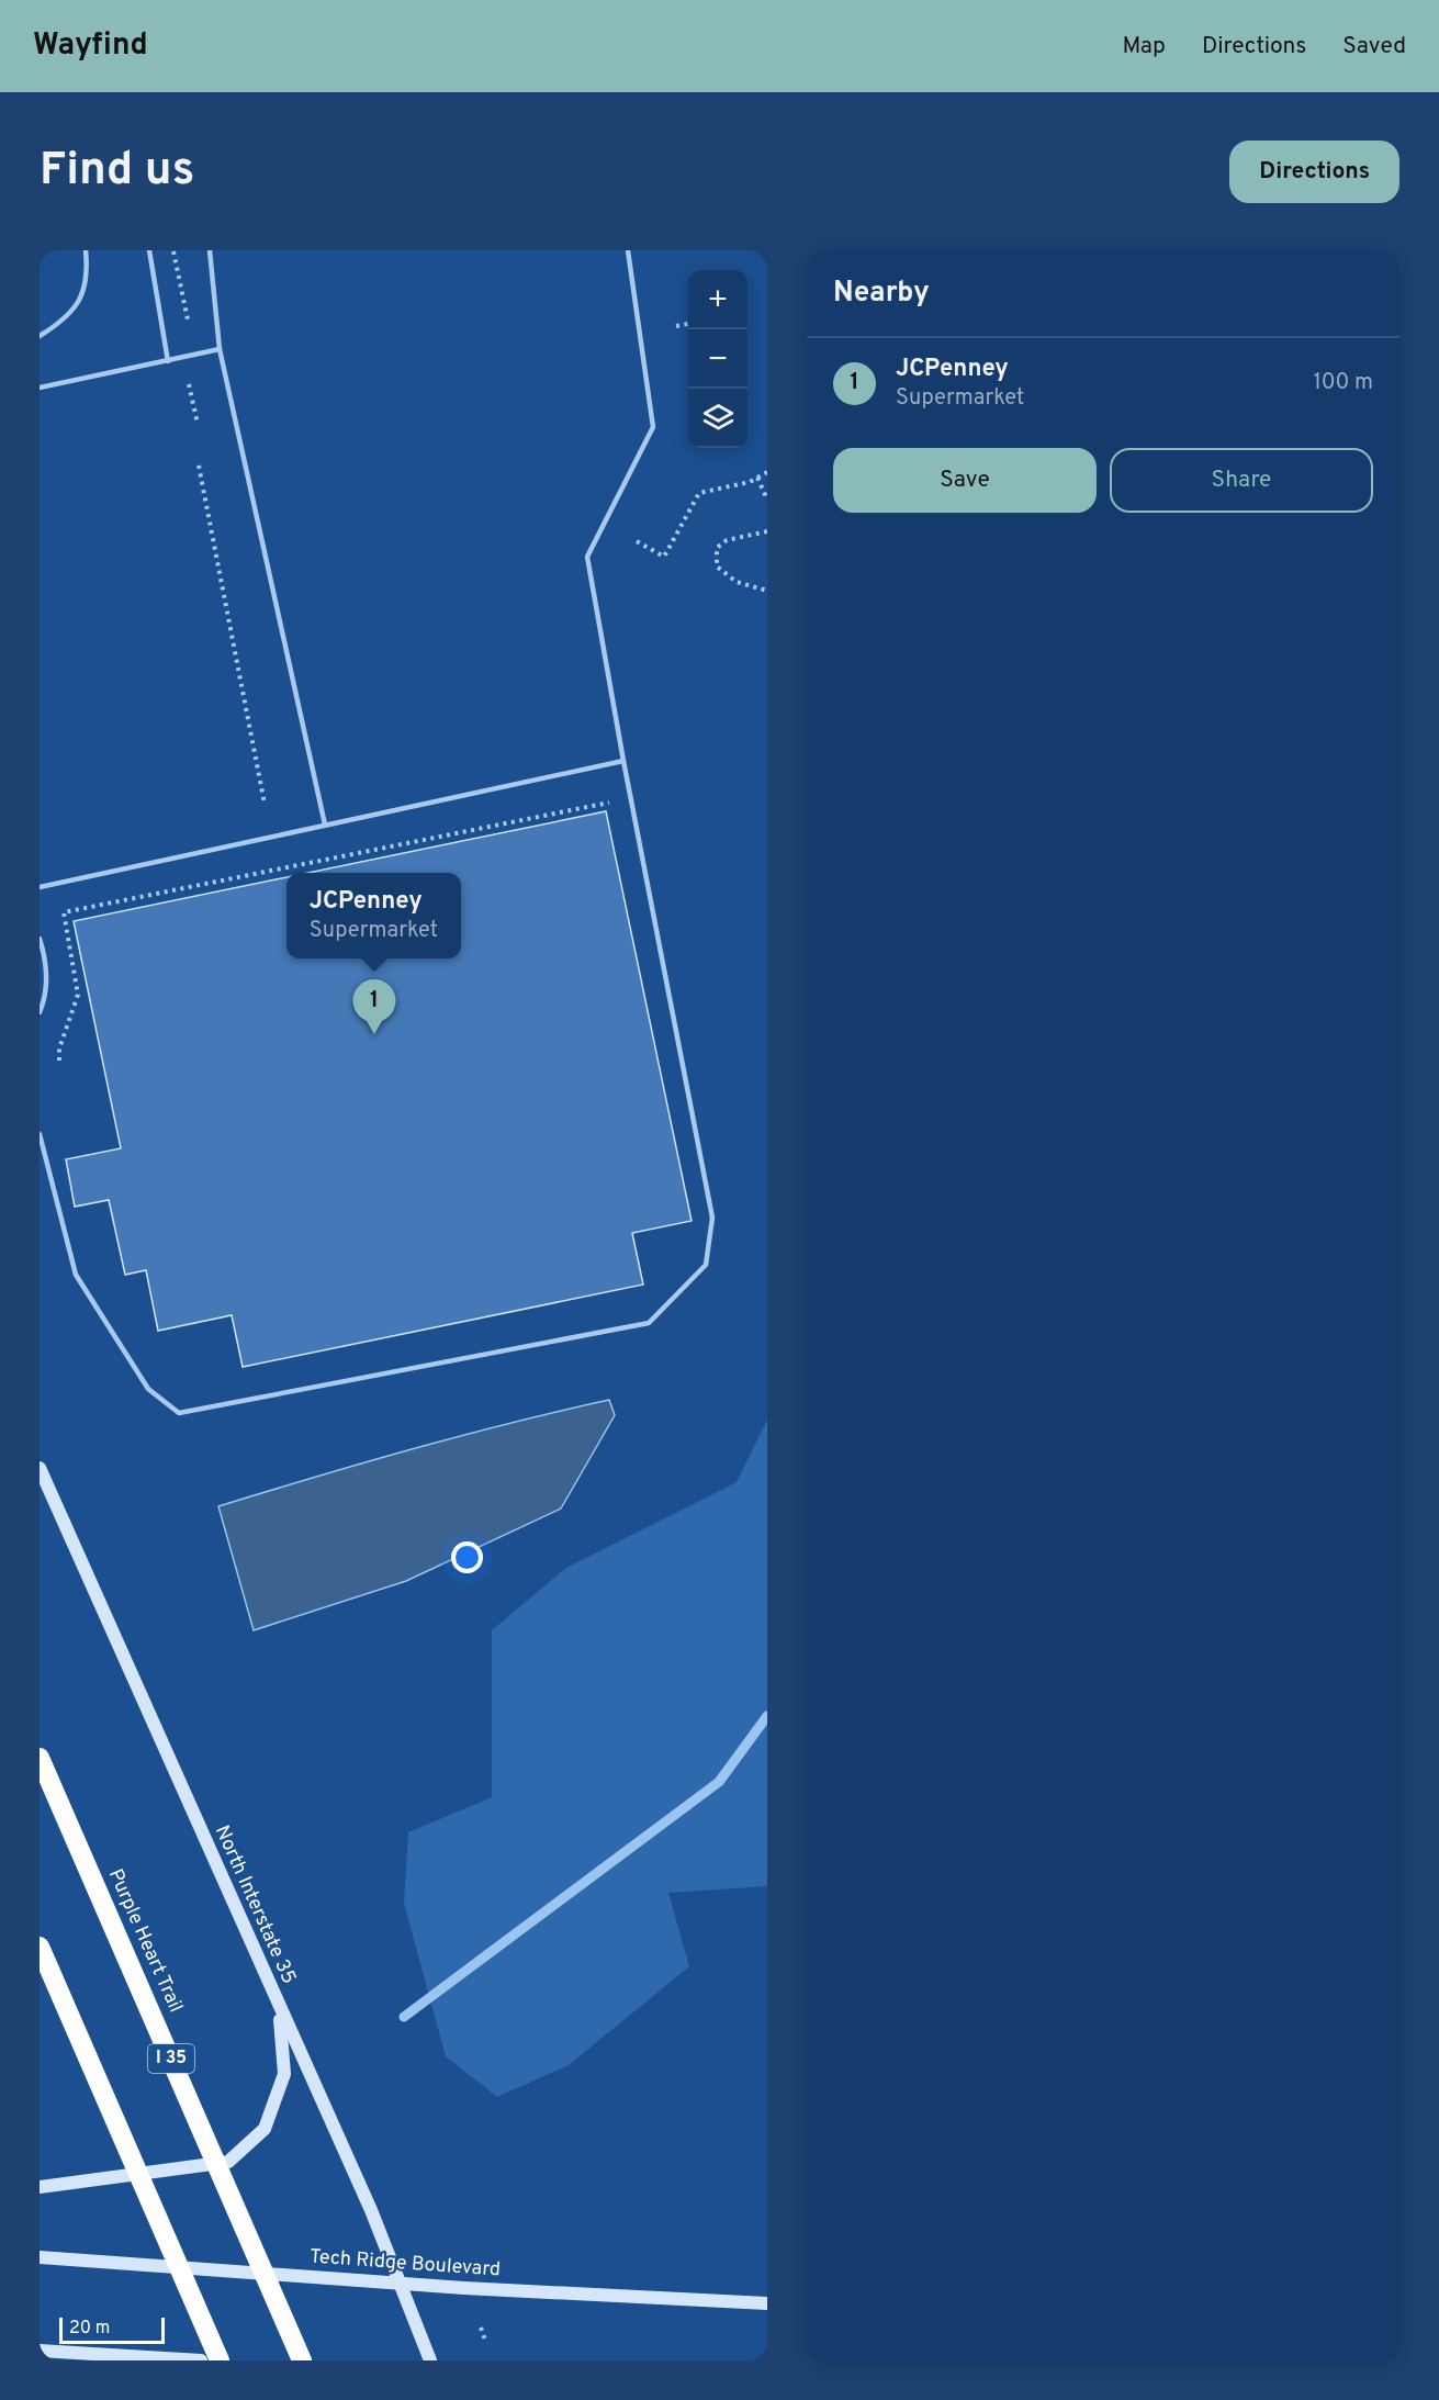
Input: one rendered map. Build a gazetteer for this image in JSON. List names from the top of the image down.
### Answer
{
  "streets": {
    "highway": ["Purple Heart Trail", "I 35"],
    "main road": ["North Interstate 35", "Tech Ridge Boulevard"]
  },
  "crossings": [
    ["North Interstate 35", "Tech Ridge Boulevard"]
  ],
  "scale_bar": "20 m",
  "page": {
    "header": "Wayfind",
    "nav": ["Map", "Directions", "Saved"],
    "buttons": [
      "Directions",
      ["Save", "Share"]
    ],
    "title": "Find us",
    "heading": "Nearby",
    "map_buttons": ["+", "−"],
    "list": [
      {
        "mark": "1",
        "name": "JCPenney",
        "note": "Supermarket",
        "value": "100 m"
      }
    ],
    "popup": ["JCPenney", "Supermarket"],
    "pins": "1",
    "scale": "20 m"
  }
}
